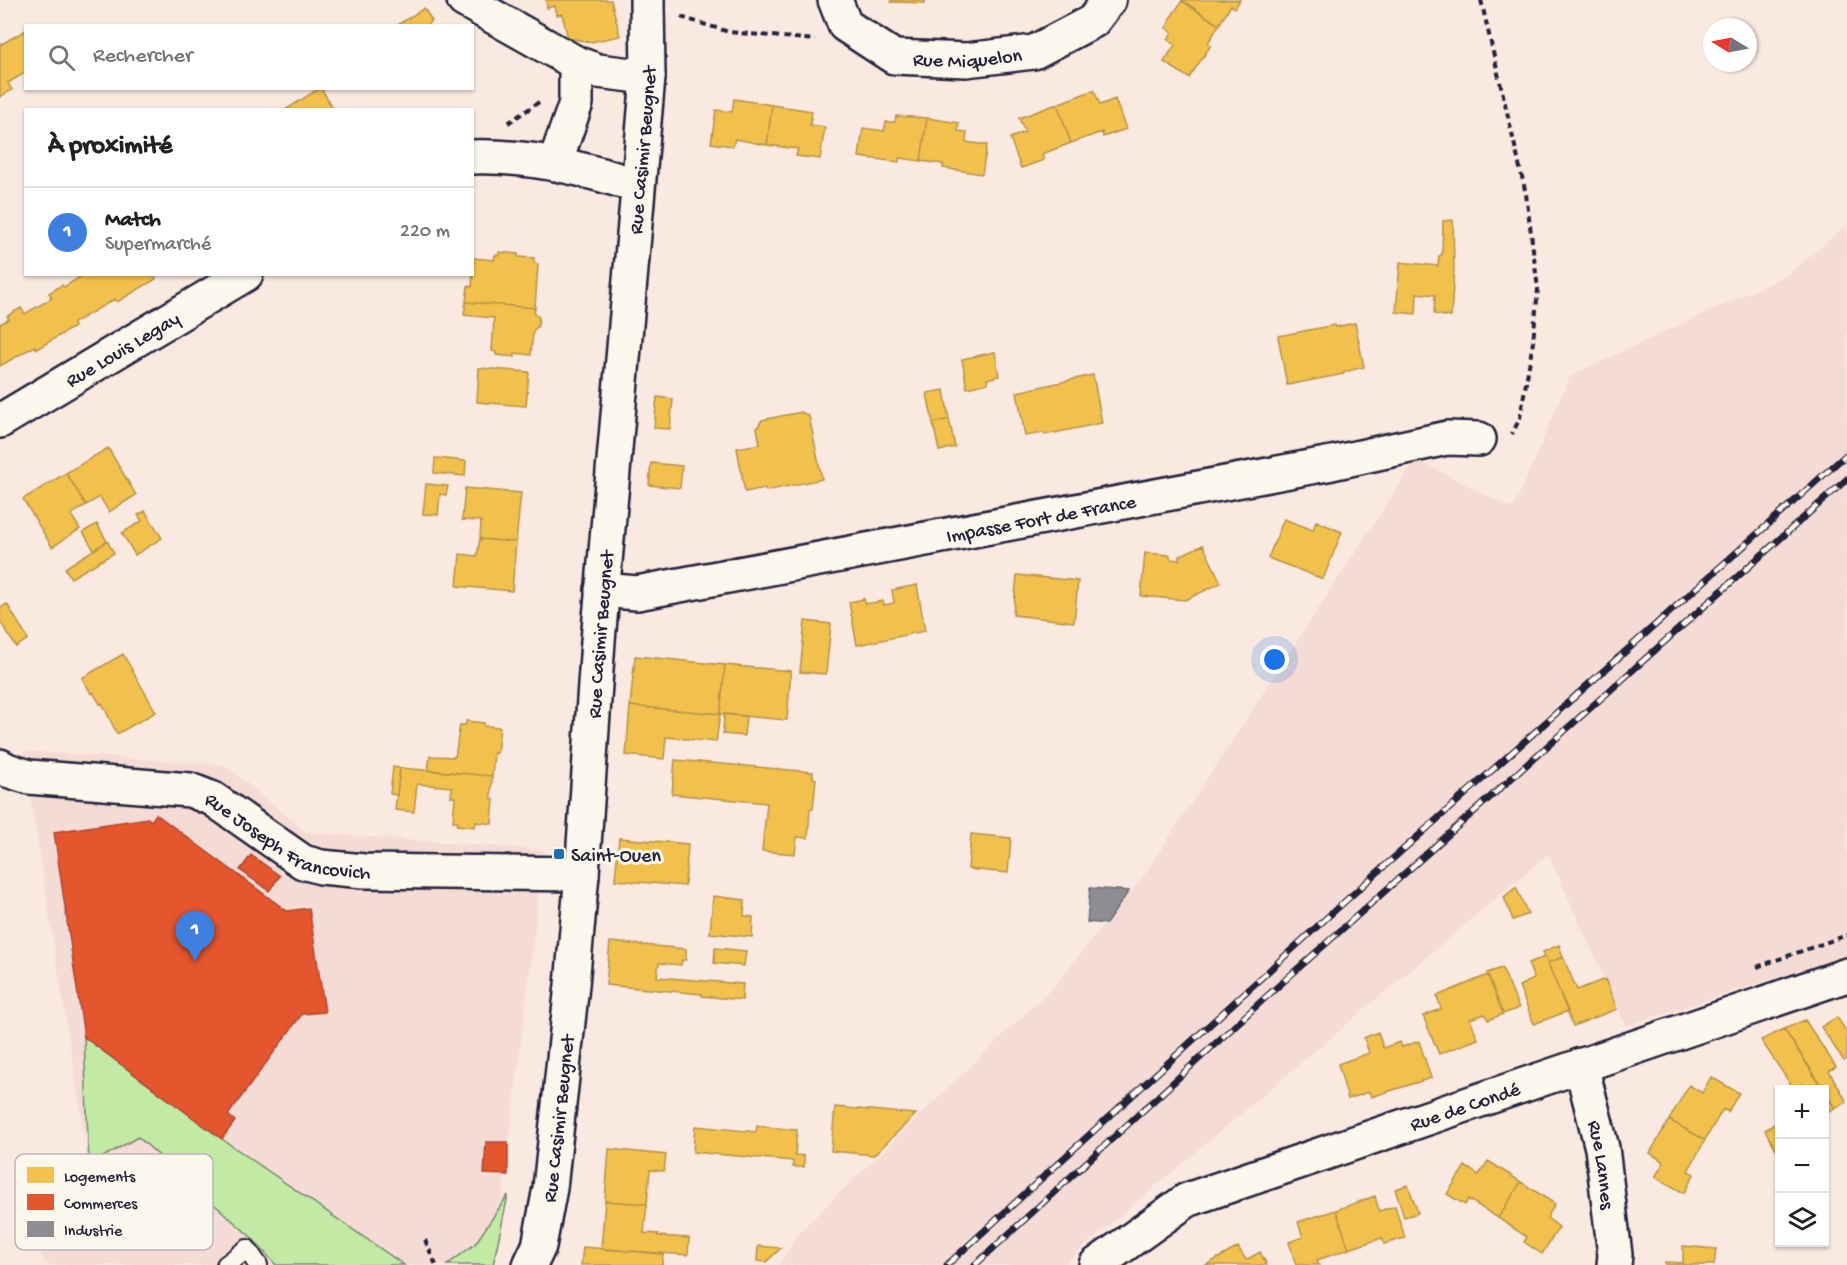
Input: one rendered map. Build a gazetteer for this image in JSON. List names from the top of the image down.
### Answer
{
  "streets": {
    "street": [
      "Rue Miquelon",
      "Rue Casimir Beugnet",
      "Rue Louis Legay",
      "Impasse Fort de France",
      "Rue Joseph Francovich",
      "Rue de Condé",
      "Rue Lannes"
    ]
  },
  "crossings": [
    ["Rue Casimir Beugnet", "Impasse Fort de France"],
    ["Rue Casimir Beugnet", "Rue Joseph Francovich"],
    ["Rue de Condé", "Rue Lannes"]
  ],
  "places": {
    "transit": ["Saint-Ouen"]
  },
  "legend": ["Logements", "Commerces", "Industrie"],
  "north": "left",
  "page": {
    "search": "Rechercher",
    "heading": "À proximité",
    "list": [
      {
        "mark": "1",
        "name": "Match",
        "note": "Supermarché",
        "value": "220 m"
      }
    ],
    "pins": "1",
    "map_buttons": ["+", "−"]
  }
}
